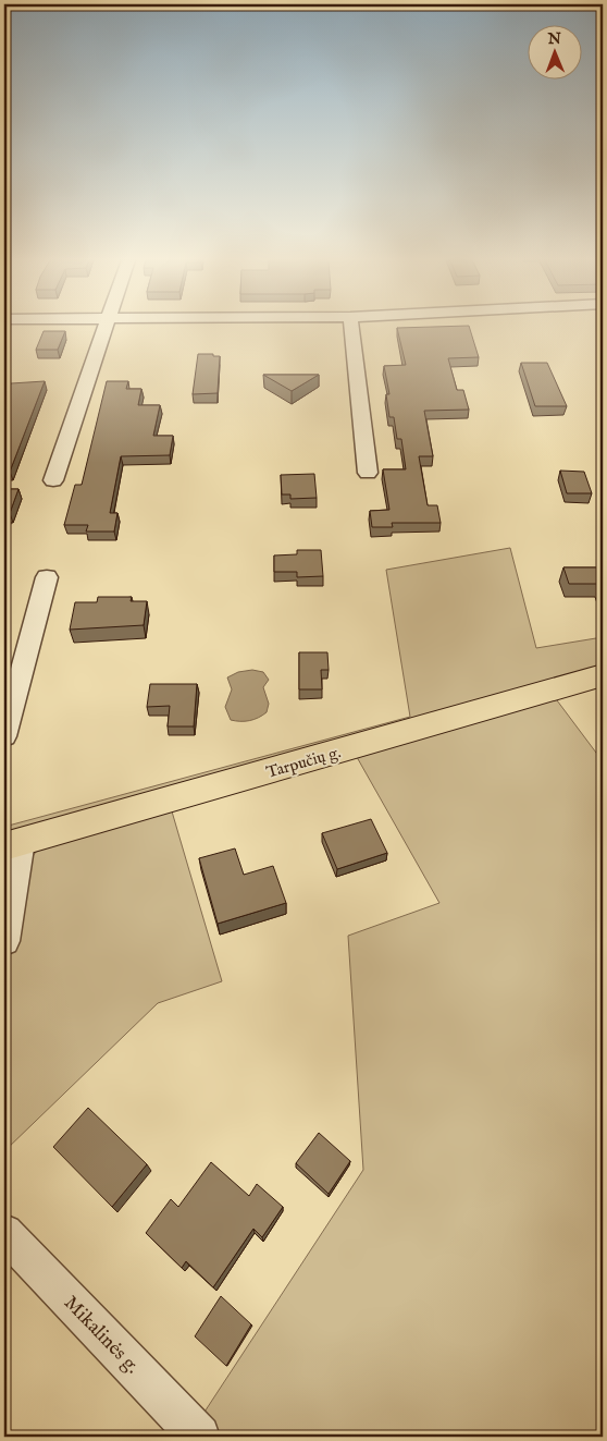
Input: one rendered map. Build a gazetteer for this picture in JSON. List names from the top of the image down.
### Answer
{
  "streets": {
    "main road": ["Tarpučių g."],
    "street": ["Mikalinės g."]
  },
  "north": "top"
}
